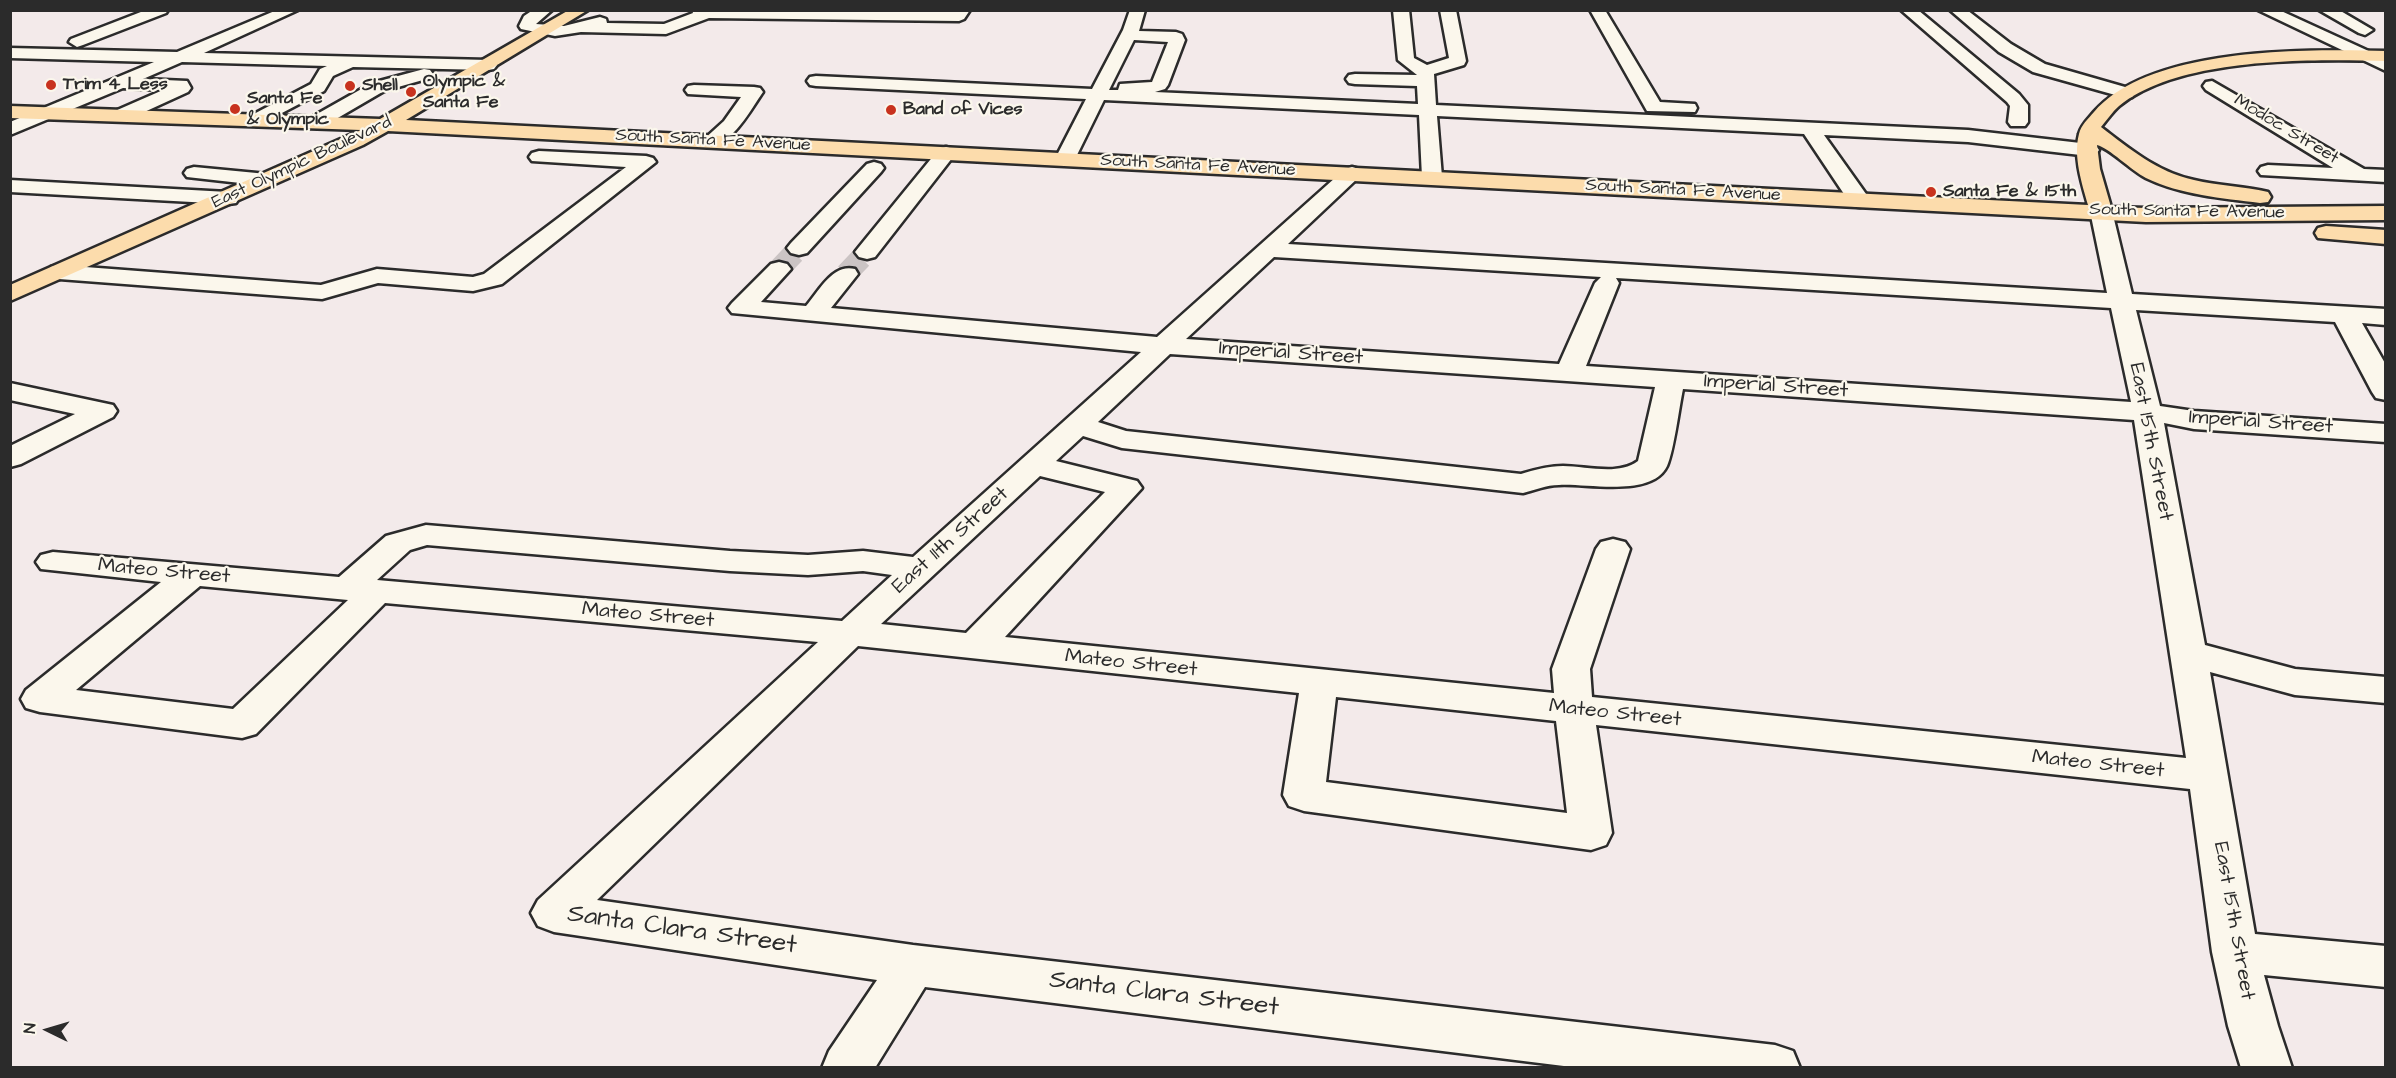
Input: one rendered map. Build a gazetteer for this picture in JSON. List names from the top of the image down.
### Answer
{
  "streets": {
    "main road": ["South Santa Fe Avenue", "East Olympic Boulevard", "East 15th Street"],
    "street": [
      "Modoc Street",
      "Imperial Street",
      "East 11th Street",
      "Mateo Street",
      "Santa Clara Street"
    ]
  },
  "crossings": [
    ["South Santa Fe Avenue", "East Olympic Boulevard"],
    ["South Santa Fe Avenue", "East 15th Street"],
    ["South Santa Fe Avenue", "East 11th Street"],
    ["Imperial Street", "East 15th Street"],
    ["Imperial Street", "East 11th Street"],
    ["East 15th Street", "Mateo Street"],
    ["East 11th Street", "Mateo Street"],
    ["East 11th Street", "Santa Clara Street"]
  ],
  "places": [
    "Trim 4 Less",
    "Shell",
    "Olympic & Santa Fe",
    "Santa Fe & Olympic",
    "Band of Vices",
    "Santa Fe & 15th"
  ],
  "north": "left"
}
